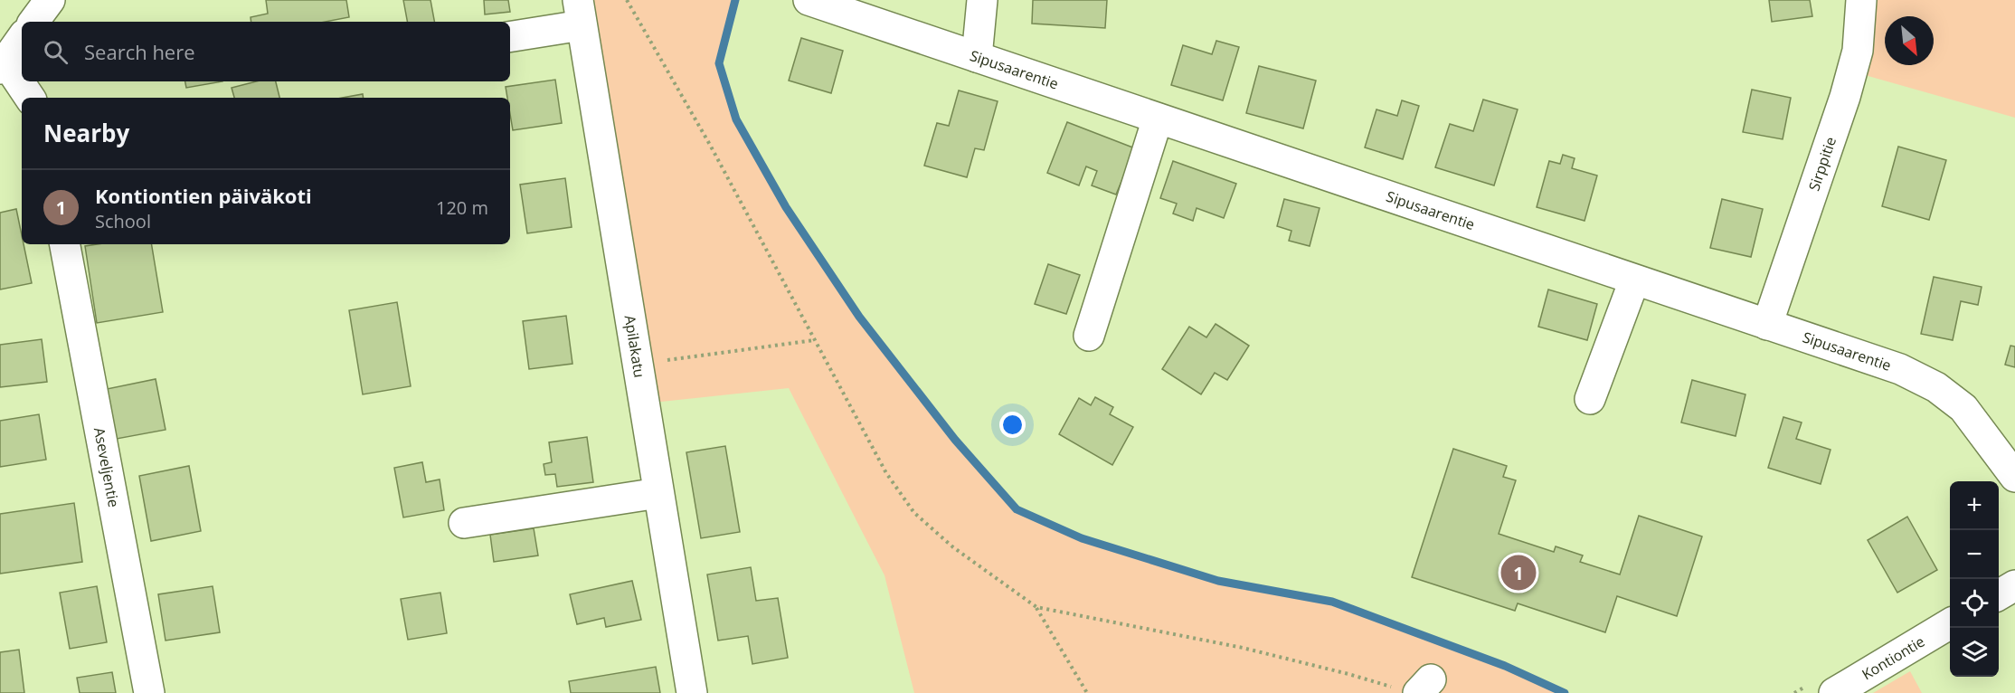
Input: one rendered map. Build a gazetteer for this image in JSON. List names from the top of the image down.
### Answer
{
  "streets": {
    "street": [
      "Sipusaarentie",
      "Sirppitie",
      "Apilakatu",
      "Aseveljentie",
      "Kontiontie"
    ]
  },
  "crossings": [
    ["Sipusaarentie", "Sirppitie"]
  ],
  "north": "bottom right",
  "page": {
    "search": "Search here",
    "heading": "Nearby",
    "list": [
      {
        "mark": "1",
        "name": "Kontiontien päiväkoti",
        "note": "School",
        "value": "120 m"
      }
    ],
    "map_buttons": ["+", "−"],
    "pins": "1"
  }
}
